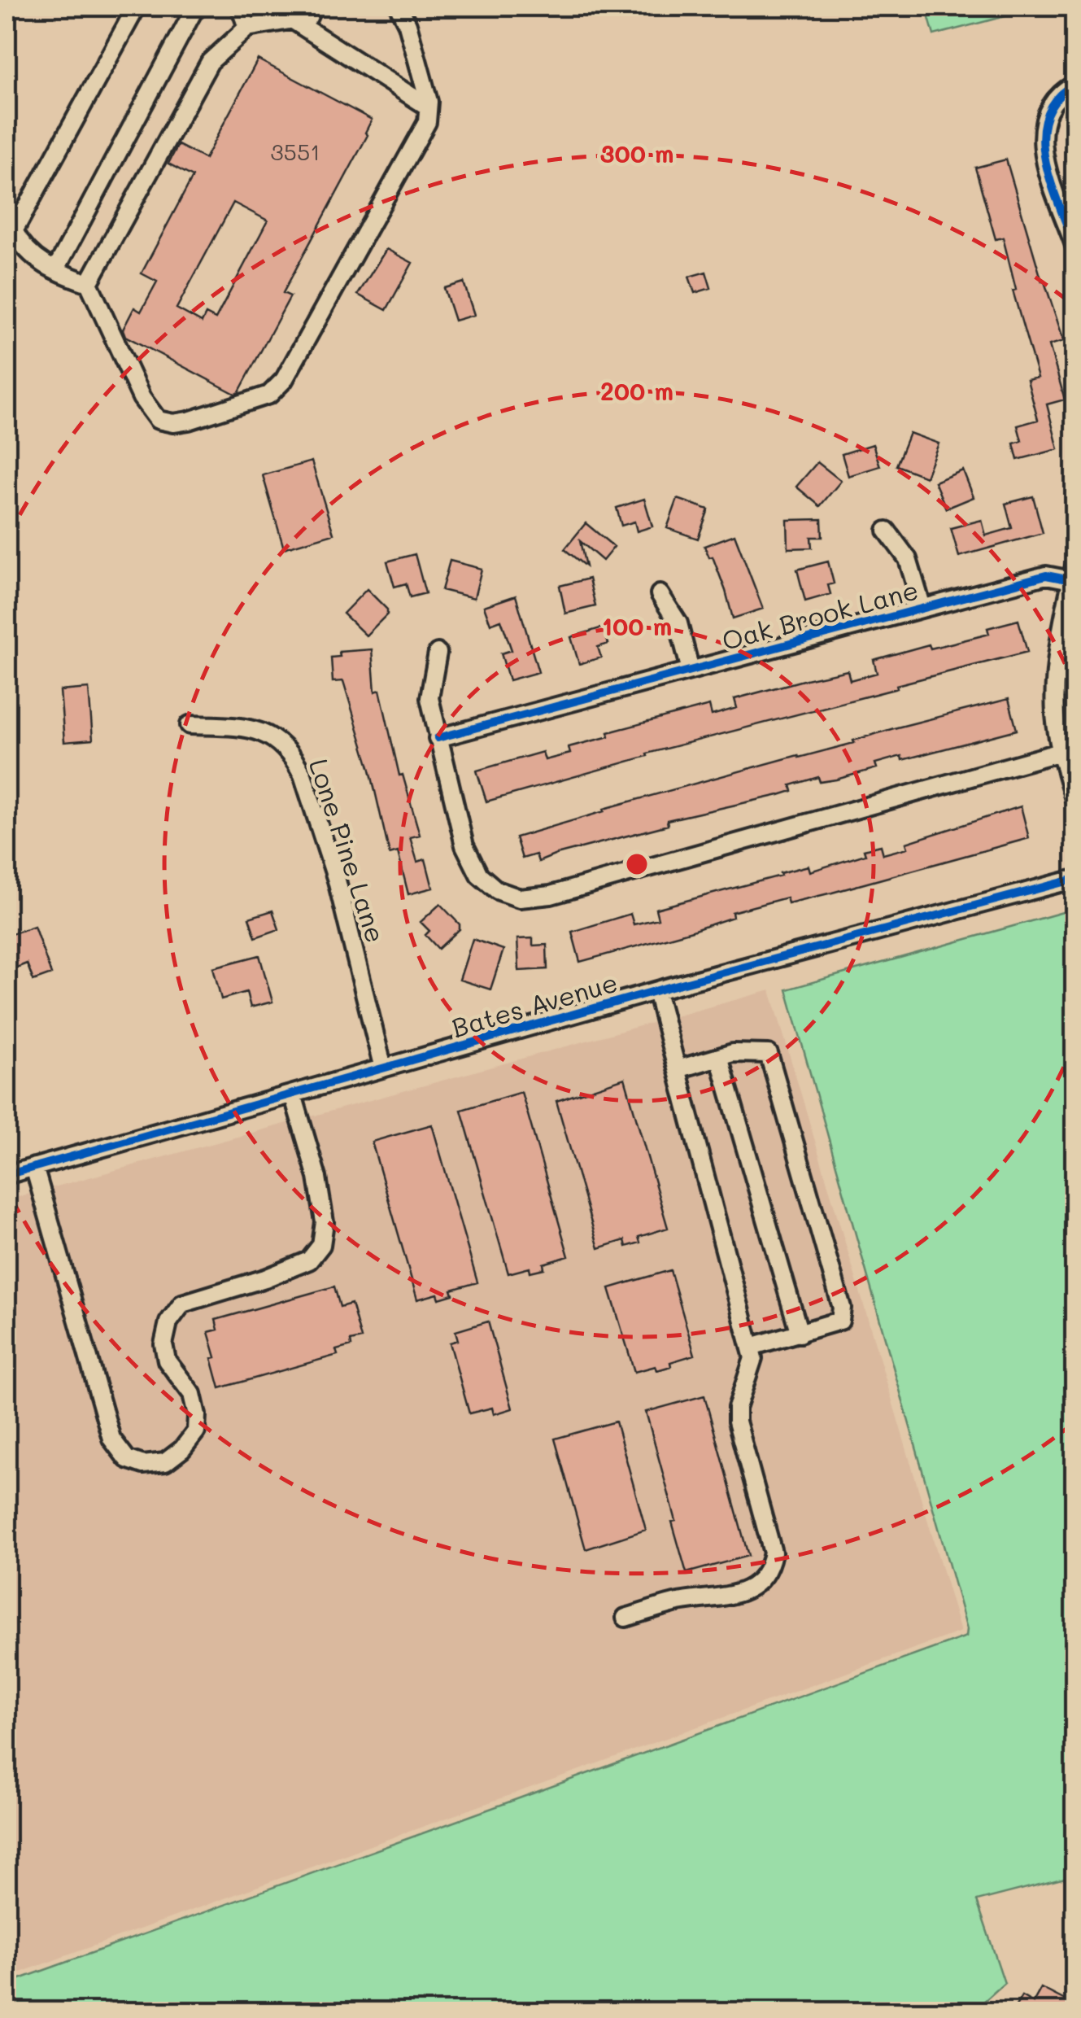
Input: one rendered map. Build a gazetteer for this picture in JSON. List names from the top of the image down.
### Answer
{
  "streets": {
    "street": ["Oak Brook Lane", "Lone Pine Lane", "Bates Avenue"]
  },
  "crossings": [
    ["Lone Pine Lane", "Bates Avenue"]
  ],
  "house_numbers": ["3551"],
  "rings": ["300 m", "200 m", "100 m"]
}
